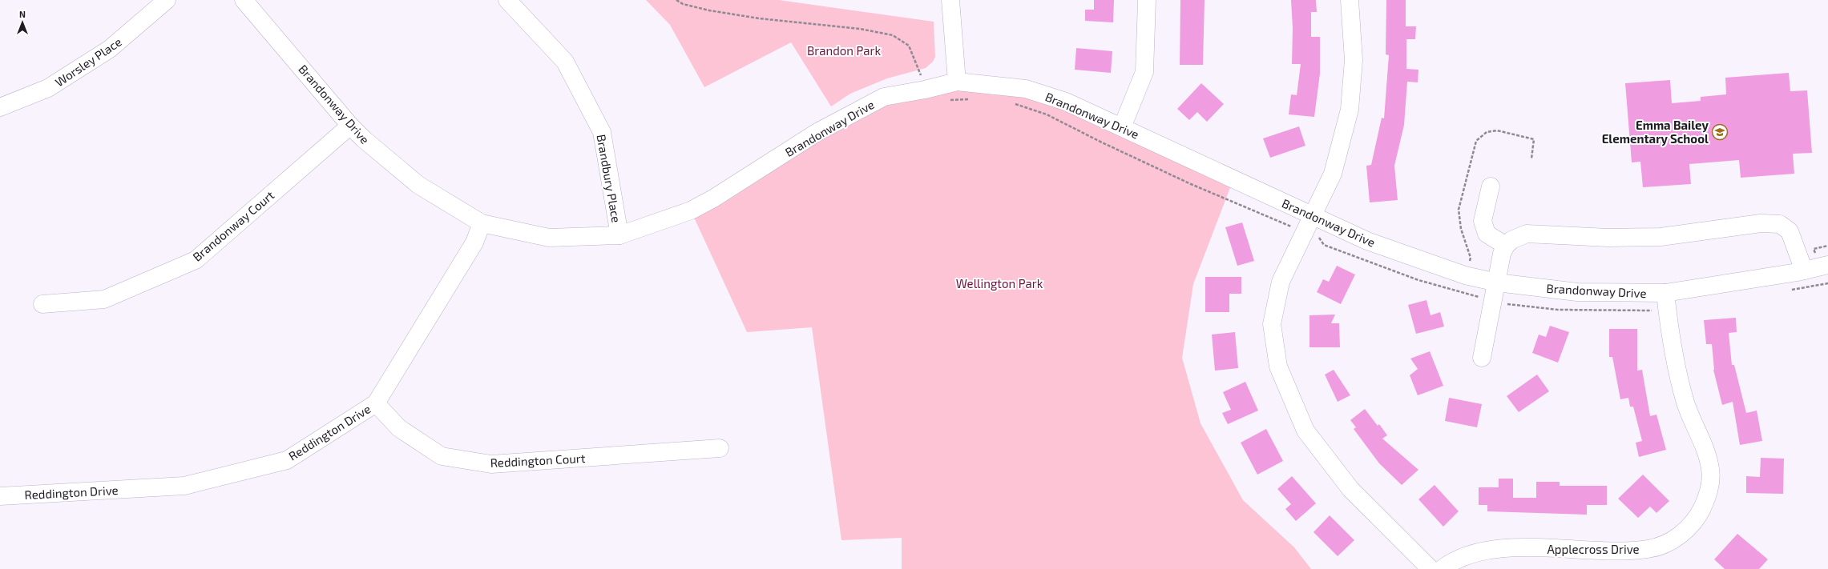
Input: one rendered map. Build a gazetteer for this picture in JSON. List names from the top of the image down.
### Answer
{
  "streets": {
    "street": [
      "Worsley Place",
      "Brandonway Drive",
      "Brandbury Place",
      "Brandonway Court",
      "Reddington Drive",
      "Reddington Court",
      "Applecross Drive"
    ]
  },
  "crossings": [
    ["Brandonway Drive", "Brandbury Place"],
    ["Brandonway Drive", "Brandonway Court"],
    ["Brandonway Drive", "Reddington Drive"],
    ["Brandonway Drive", "Applecross Drive"],
    ["Reddington Drive", "Reddington Court"]
  ],
  "parks": ["Brandon Park", "Wellington Park"],
  "places": {
    "school or university": ["Emma Bailey Elementary School"]
  },
  "north": "top"
}
